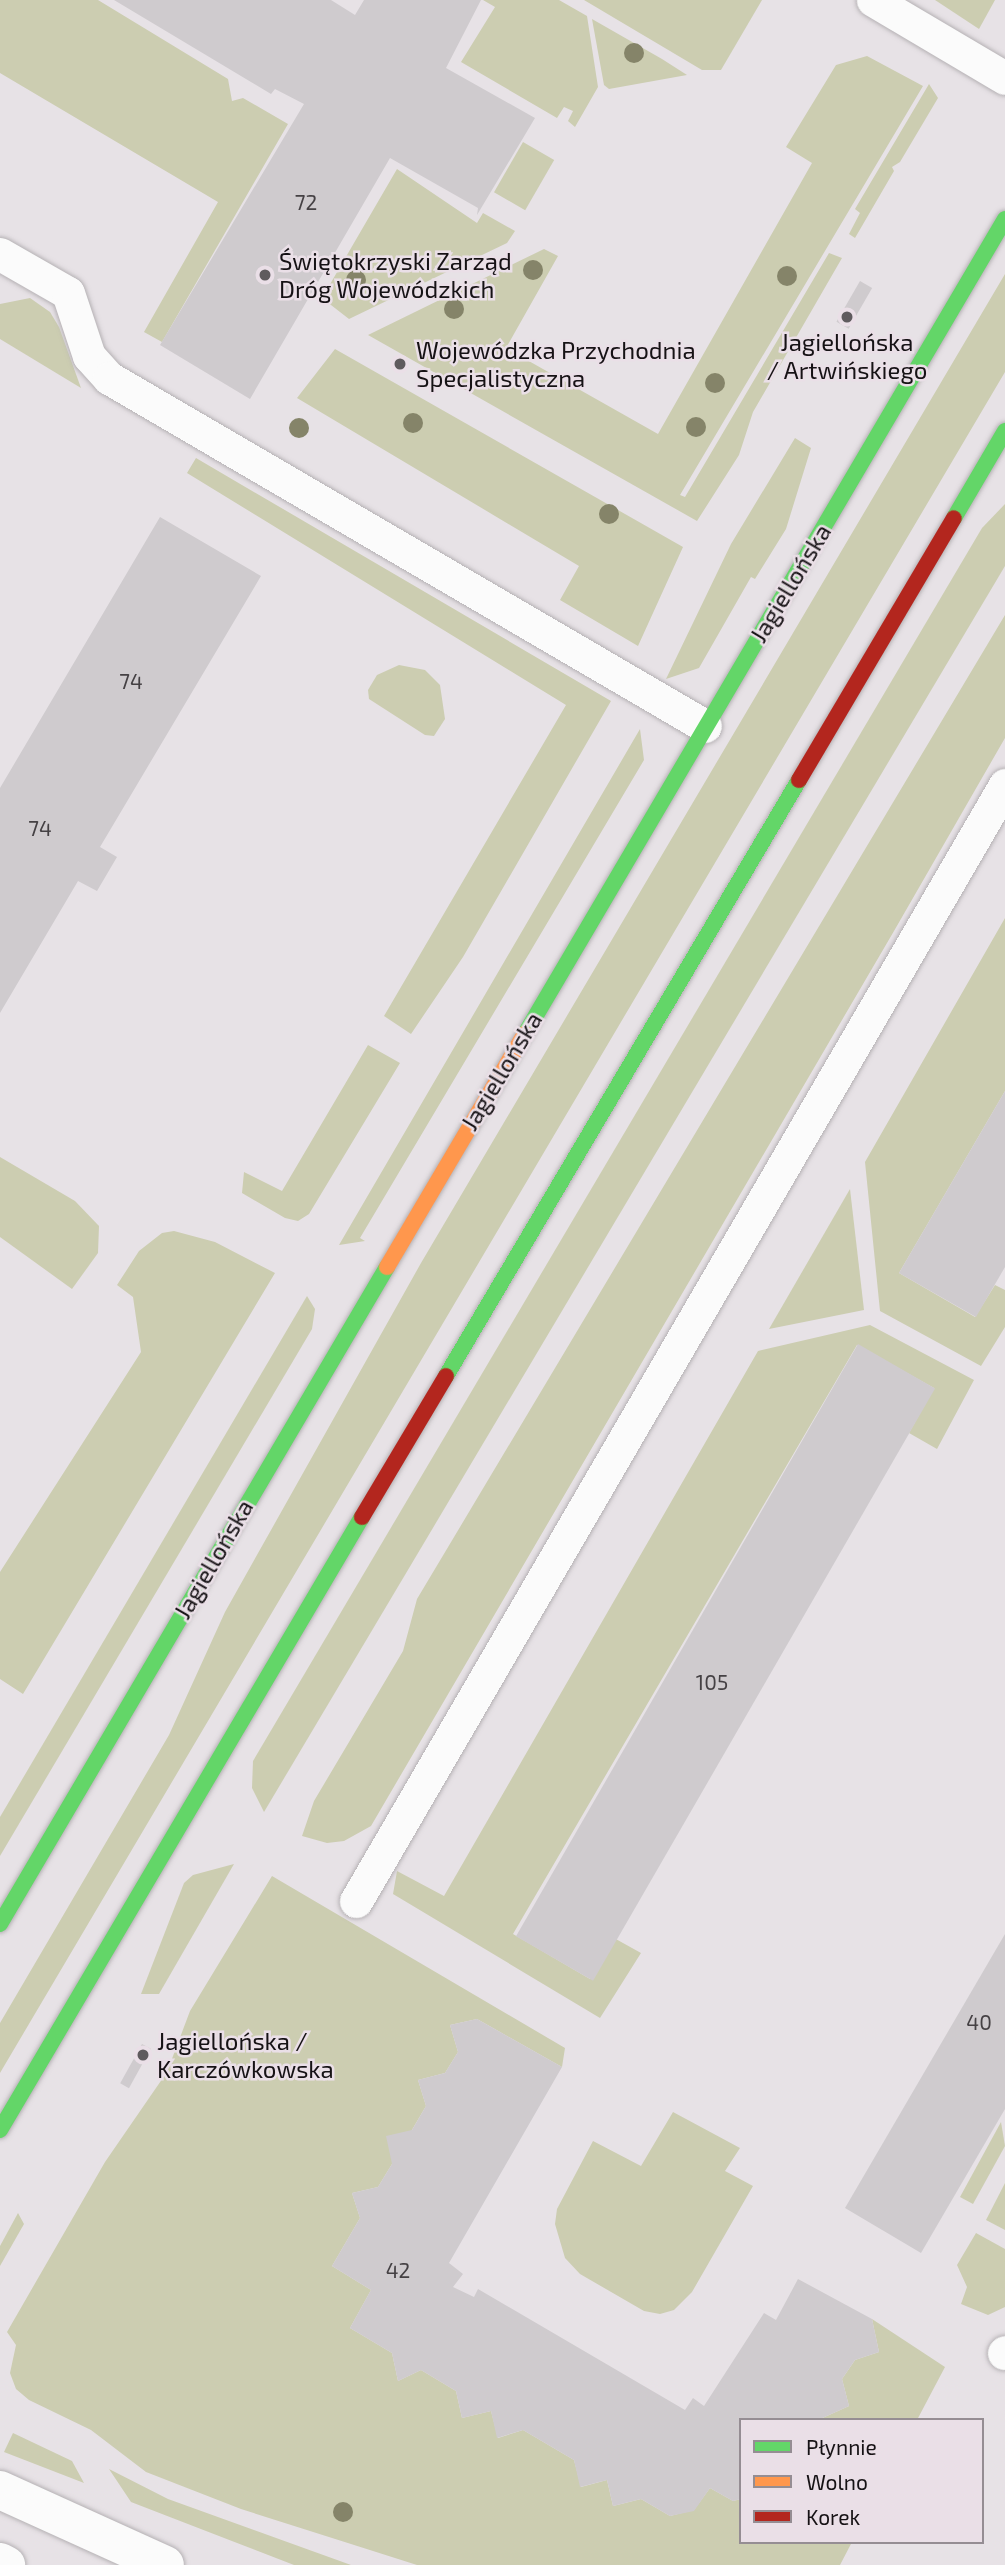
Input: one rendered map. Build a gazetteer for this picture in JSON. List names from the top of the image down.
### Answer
{
  "streets": {
    "street": ["Jagiellońska"]
  },
  "places": [
    "Świętokrzyski Zarząd Dróg Wojewódzkich",
    "Jagiellońska / Artwińskiego",
    "Wojewódzka Przychodnia Specjalistyczna",
    "Jagiellońska / Karczówkowska"
  ],
  "house_numbers": [
    "72",
    "74",
    "74",
    "105",
    "40",
    "42"
  ],
  "legend": ["Płynnie", "Wolno", "Korek"]
}
